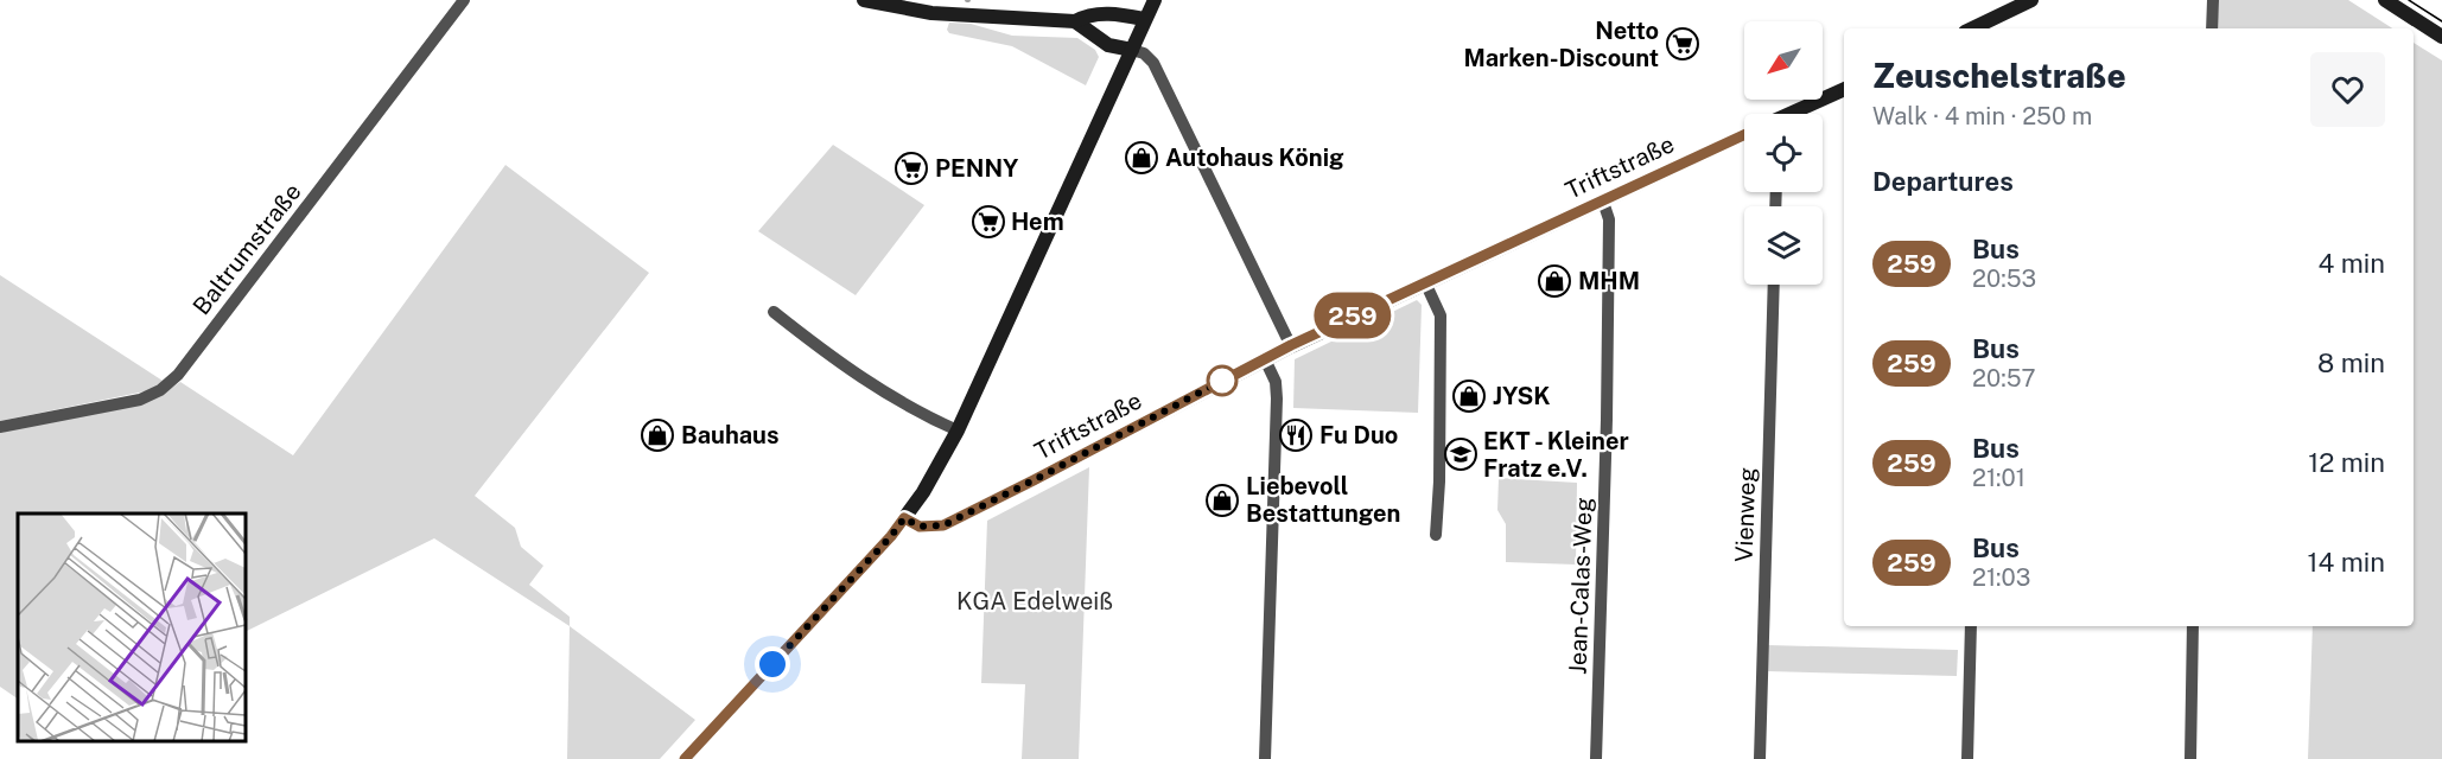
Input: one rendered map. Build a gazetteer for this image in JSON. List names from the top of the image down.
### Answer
{
  "streets": {
    "main road": ["Triftstraße"],
    "street": ["Baltrumstraße", "Vienweg", "Jean-Calas-Weg"]
  },
  "crossings": [
    ["Triftstraße", "Jean-Calas-Weg"]
  ],
  "parks": ["KGA Edelweiß"],
  "places": {
    "supermarket": ["Netto Marken-Discount", "PENNY", "Hem"],
    "shop": [
      "Autohaus König",
      "MHM",
      "JYSK",
      "Bauhaus",
      "Liebevoll Bestattungen"
    ],
    "restaurant": ["Fu Duo"],
    "school or university": ["EKT - Kleiner Fratz e.V."]
  },
  "lines": ["bus line 259"],
  "north": "bottom left",
  "page": {
    "on_map": "259",
    "heading": [
      ["Zeuschelstraße", "Walk · 4 min · 250 m"],
      "Departures"
    ],
    "list": [
      {
        "mark": "259",
        "name": "Bus",
        "note": "20:53",
        "value": "4 min"
      },
      {
        "mark": "259",
        "name": "Bus",
        "note": "20:57",
        "value": "8 min"
      },
      {
        "mark": "259",
        "name": "Bus",
        "note": "21:01",
        "value": "12 min"
      },
      {
        "mark": "259",
        "name": "Bus",
        "note": "21:03",
        "value": "14 min"
      }
    ]
  }
}
